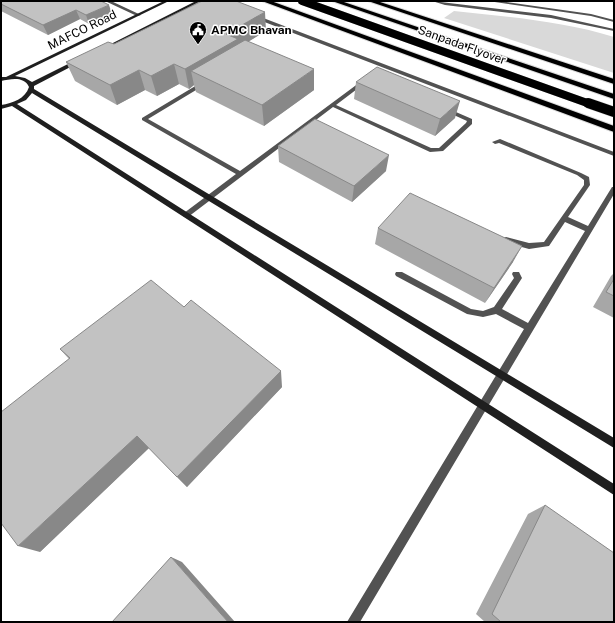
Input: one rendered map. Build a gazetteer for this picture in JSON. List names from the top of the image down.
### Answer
{
  "streets": {
    "highway": ["Sanpada Flyover"],
    "street": ["MAFCO Road"]
  },
  "places": {
    "public building": ["APMC Bhavan"]
  }
}
